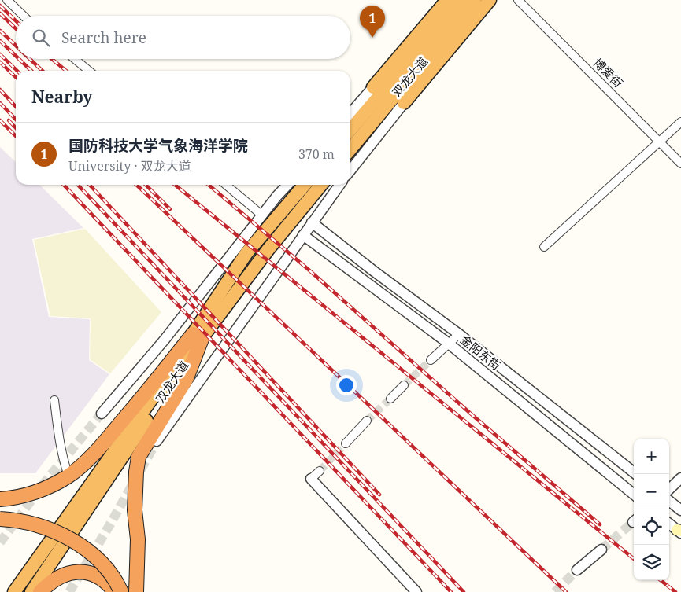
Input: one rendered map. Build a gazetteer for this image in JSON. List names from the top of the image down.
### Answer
{
  "streets": {
    "highway": ["双龙大道"],
    "street": ["博爱街", "金阳东街"]
  },
  "page": {
    "pins": "1",
    "search": "Search here",
    "heading": "Nearby",
    "list": [
      {
        "mark": "1",
        "name": "国防科技大学气象海洋学院",
        "note": "University · 双龙大道",
        "value": "370 m"
      }
    ],
    "map_buttons": ["+", "−"]
  }
}
